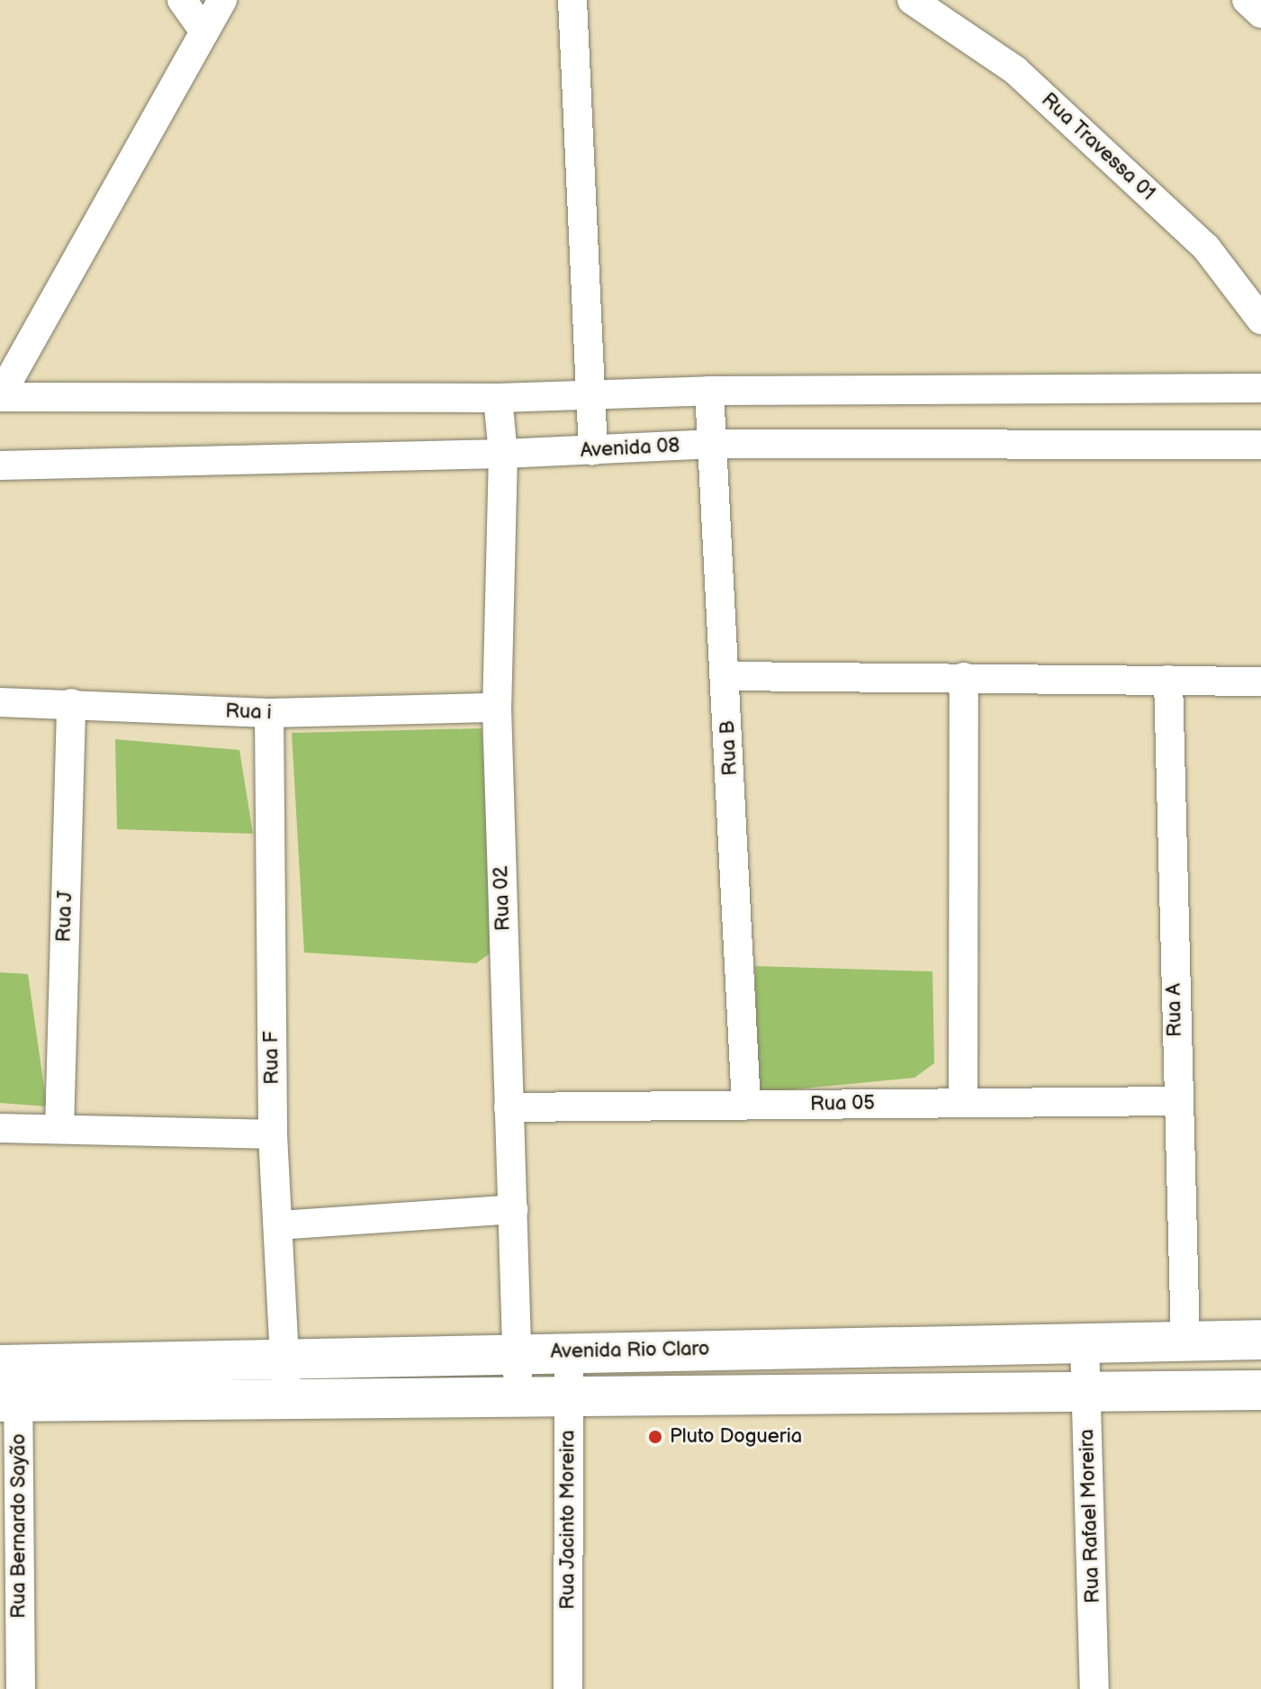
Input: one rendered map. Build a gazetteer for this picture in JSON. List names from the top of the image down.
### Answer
{
  "streets": {
    "street": [
      "Rua Travessa 01",
      "Avenida 08",
      "Rua i",
      "Rua B",
      "Rua 02",
      "Rua J",
      "Rua A",
      "Rua F",
      "Rua 05",
      "Avenida Rio Claro",
      "Rua Rafael Moreira",
      "Rua Jacinto Moreira",
      "Rua Bernardo Sayão"
    ]
  },
  "crossings": [
    ["Avenida 08", "Rua B"],
    ["Avenida 08", "Rua 02"],
    ["Rua i", "Rua 02"],
    ["Rua i", "Rua J"],
    ["Rua i", "Rua F"],
    ["Rua B", "Rua 05"],
    ["Rua 02", "Rua 05"],
    ["Rua 02", "Avenida Rio Claro"],
    ["Rua A", "Rua 05"],
    ["Rua A", "Avenida Rio Claro"],
    ["Rua F", "Avenida Rio Claro"],
    ["Avenida Rio Claro", "Rua Rafael Moreira"],
    ["Avenida Rio Claro", "Rua Jacinto Moreira"],
    ["Avenida Rio Claro", "Rua Bernardo Sayão"]
  ],
  "places": ["Pluto Dogueria"]
}
